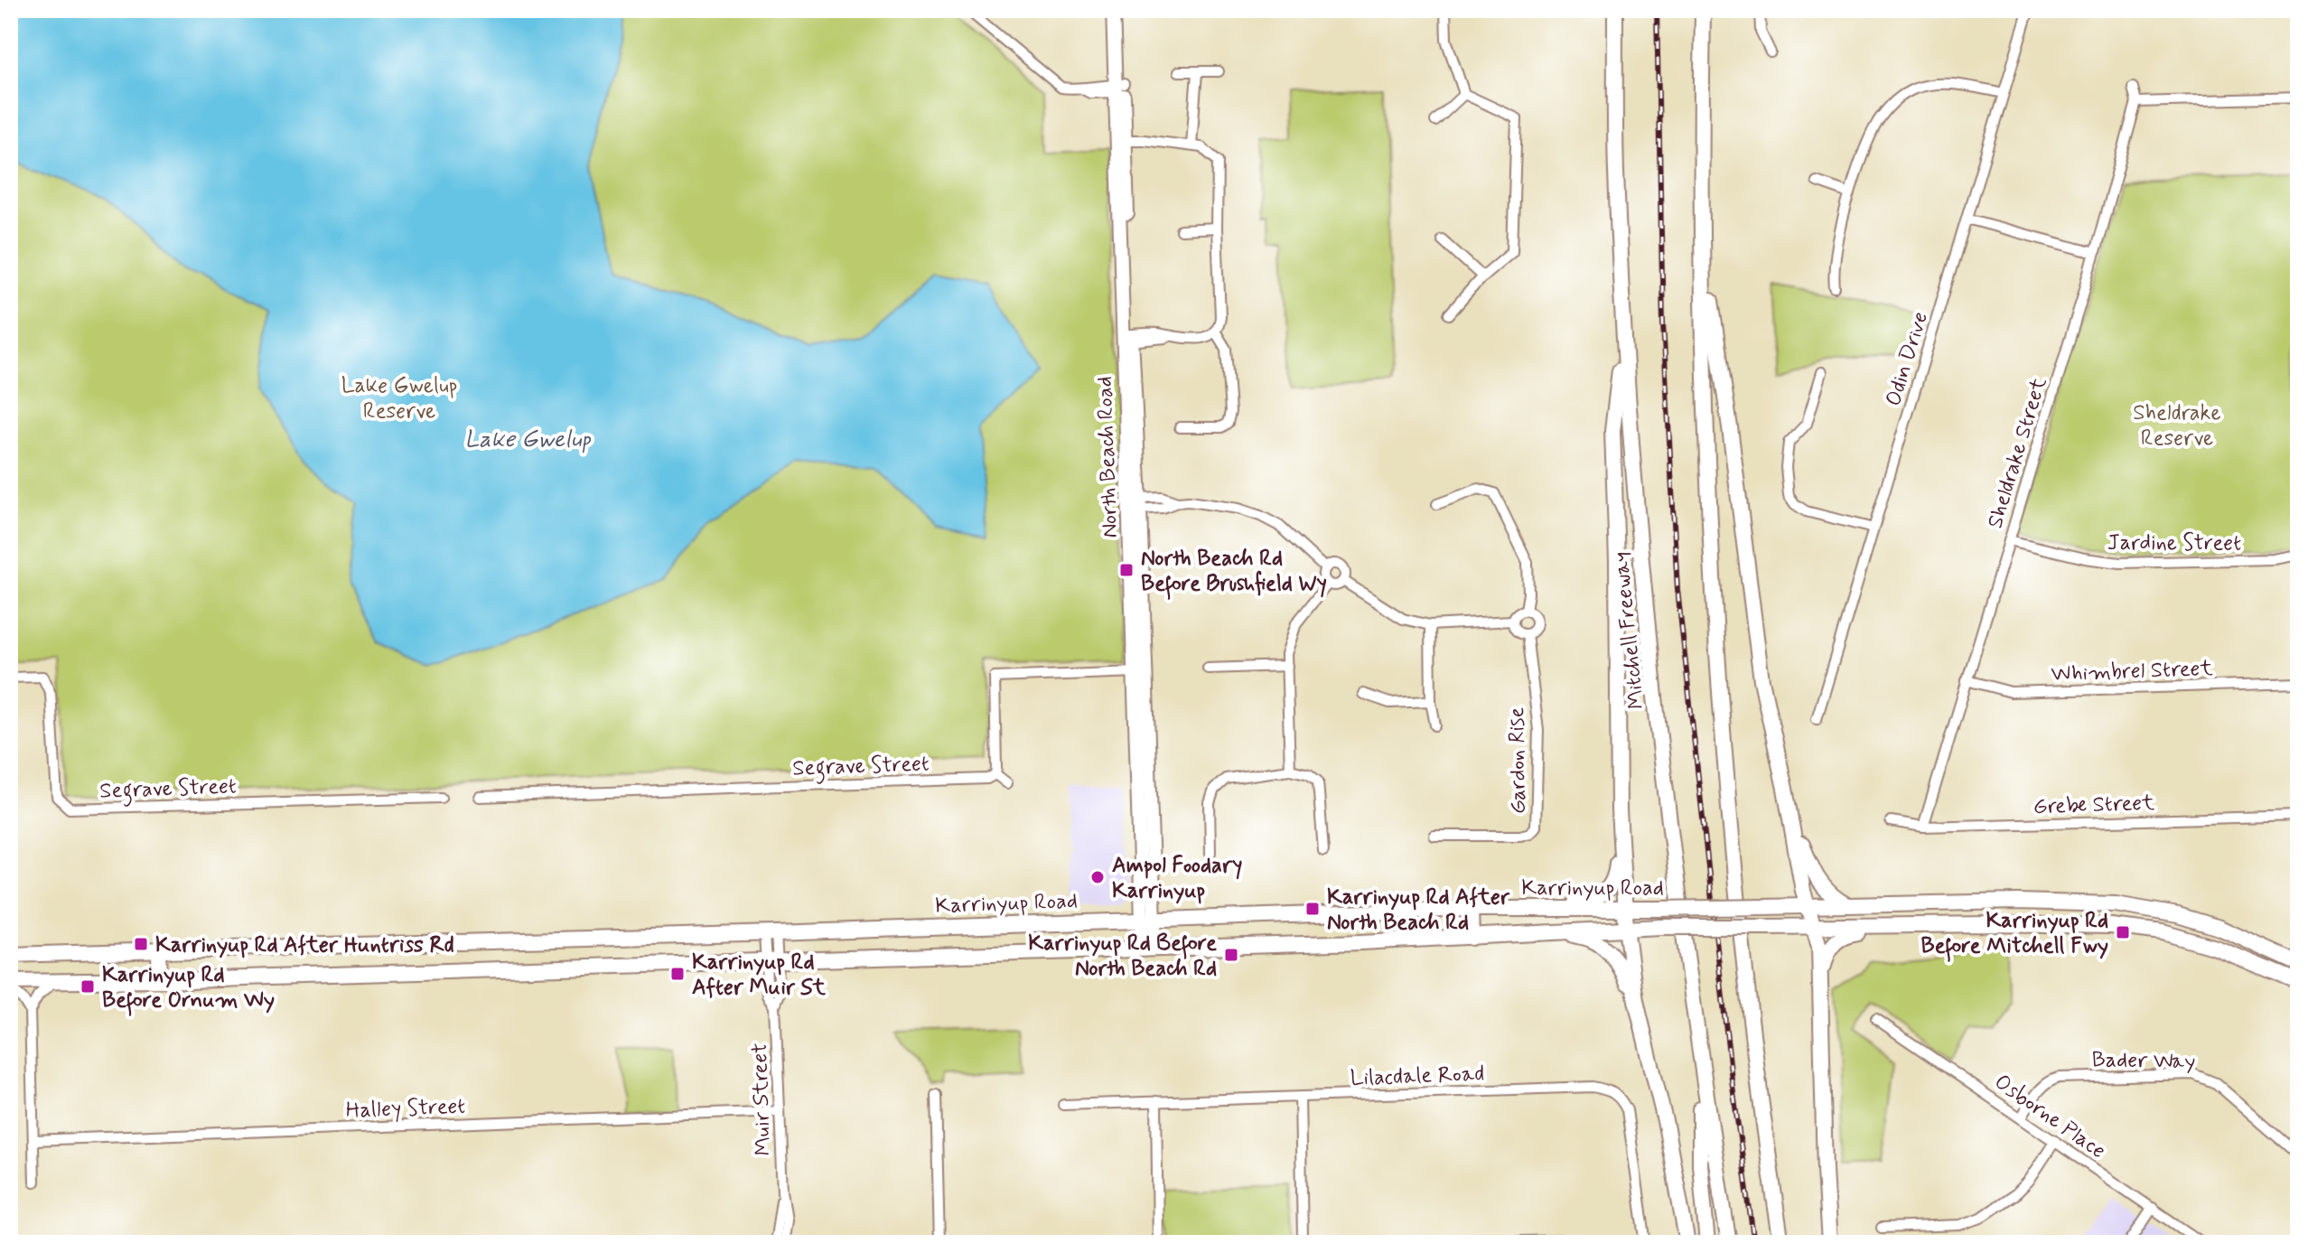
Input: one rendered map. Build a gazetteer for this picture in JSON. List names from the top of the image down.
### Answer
{
  "streets": {
    "highway": ["Mitchell Freeway", "Karrinyup Road"],
    "main road": ["North Beach Road"],
    "street": [
      "Odin Drive",
      "Sheldrake Street",
      "Jardine Street",
      "Whimbrel Street",
      "Gardon Rise",
      "Segrave Street",
      "Grebe Street",
      "Bader Way",
      "Lilacdale Road",
      "Muir Street",
      "Halley Street",
      "Osborne Place"
    ]
  },
  "crossings": [
    ["Sheldrake Street", "Jardine Street"],
    ["Sheldrake Street", "Whimbrel Street"],
    ["Sheldrake Street", "Grebe Street"],
    ["North Beach Road", "Karrinyup Road"],
    ["Karrinyup Road", "Muir Street"],
    ["Bader Way", "Osborne Place"],
    ["Muir Street", "Halley Street"]
  ],
  "water": ["Lake Gwelup"],
  "parks": ["Lake Gwelup Reserve", "Sheldrake Reserve"],
  "places": {
    "transit": [
      "North Beach Rd Before Brushfield Wy",
      "Karrinyup Rd After North Beach Rd",
      "Karrinyup Rd Before Mitchell Fwy",
      "Karrinyup Rd After Huntriss Rd",
      "Karrinyup Rd Before North Beach Rd",
      "Karrinyup Rd After Muir St",
      "Karrinyup Rd Before Ornum Wy"
    ],
    "other": ["Ampol Foodary Karrinyup"]
  }
}
